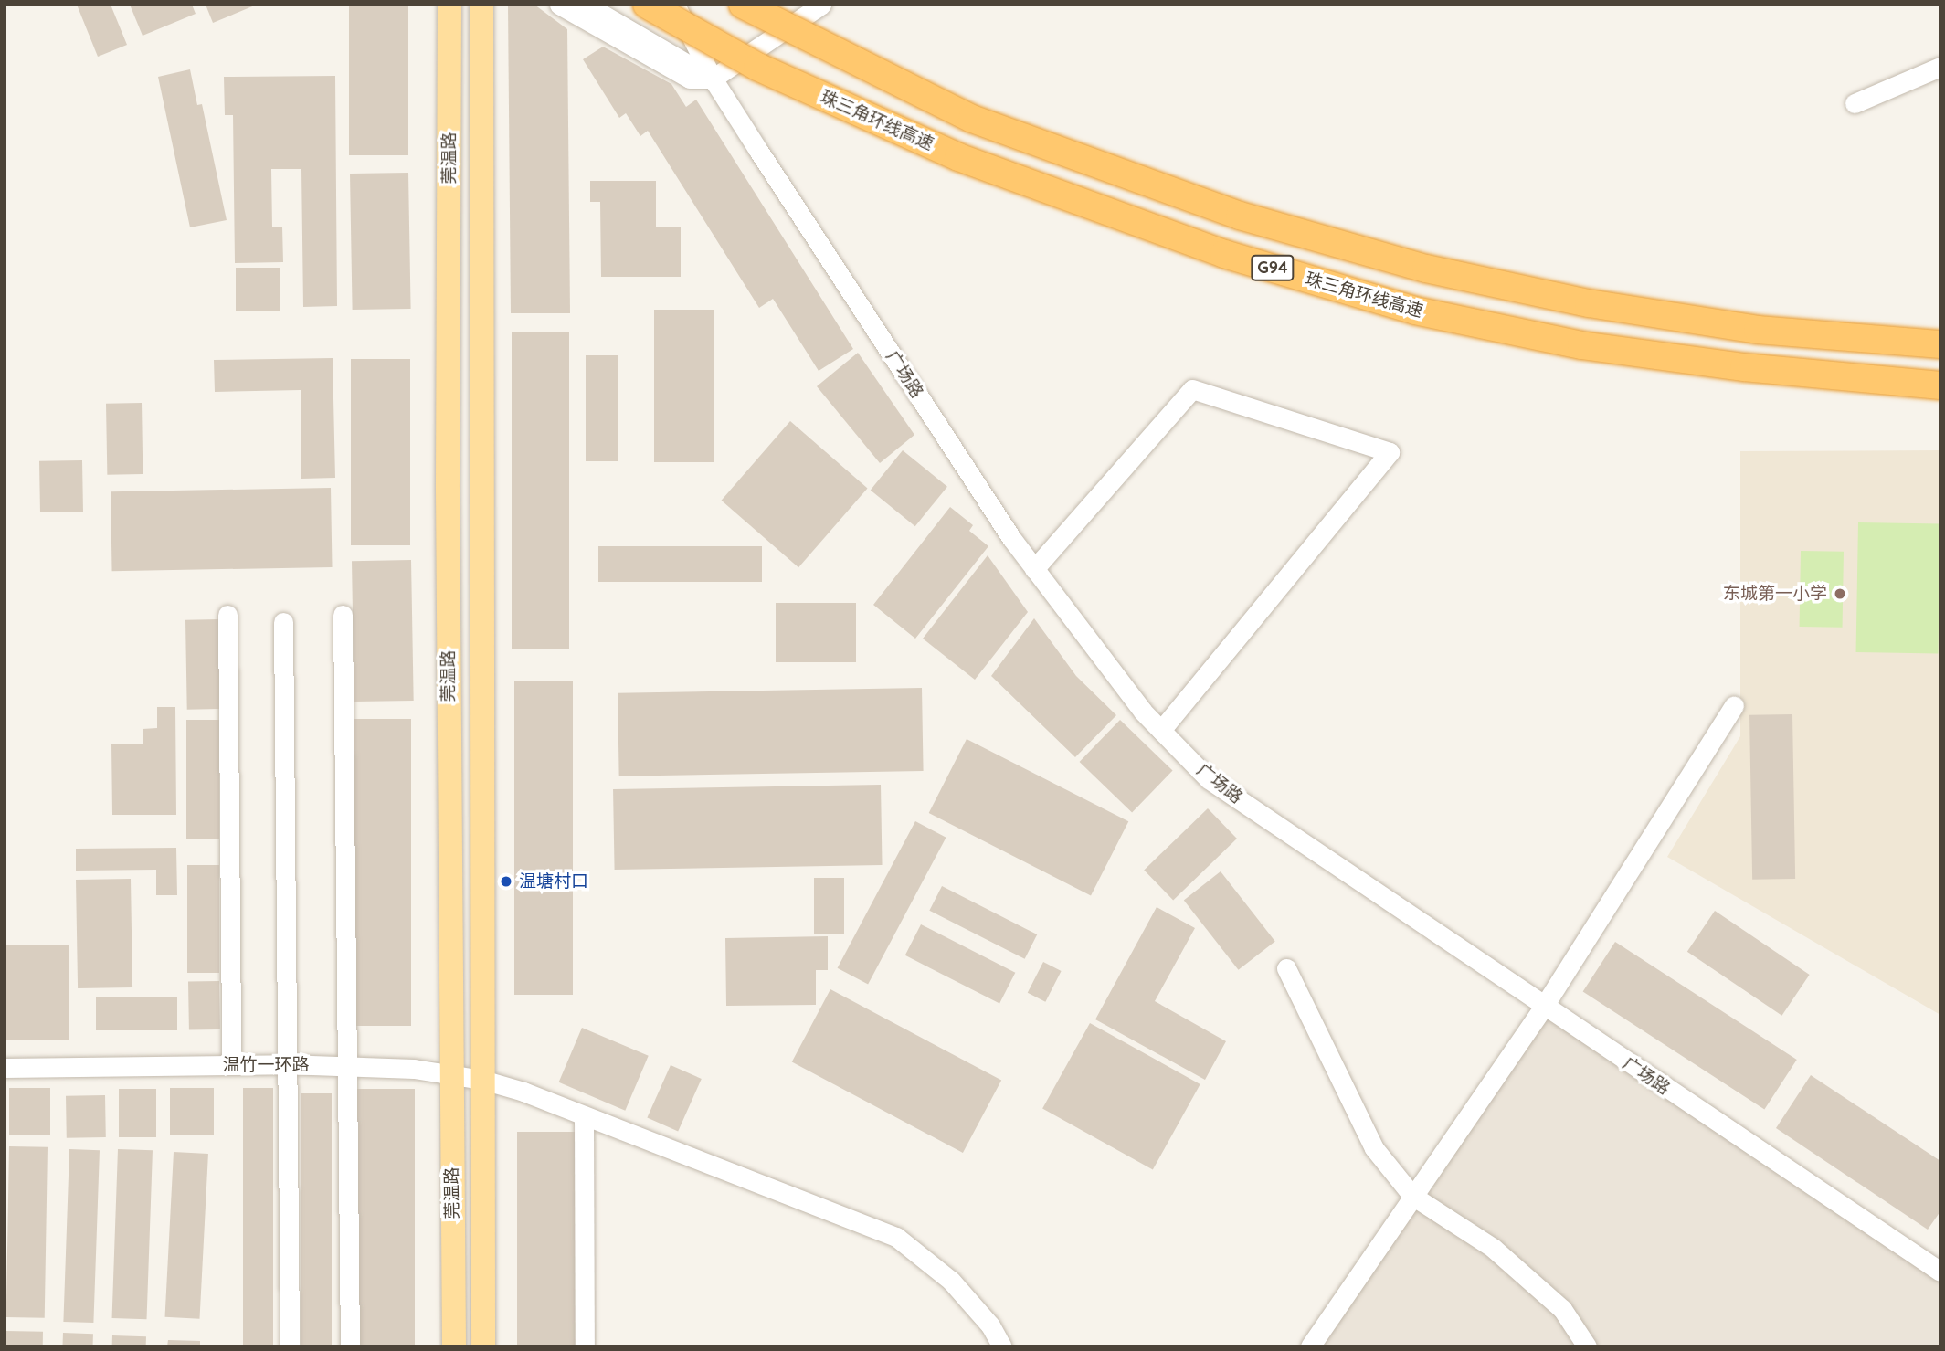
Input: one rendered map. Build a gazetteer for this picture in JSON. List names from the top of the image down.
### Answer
{
  "streets": {
    "highway": ["珠三角环线高速", "G94"],
    "main road": ["莞温路"],
    "street": ["广场路", "温竹一环路"]
  },
  "crossings": [
    ["莞温路", "温竹一环路"]
  ],
  "places": ["东城第一小学", "温塘村口"]
}
